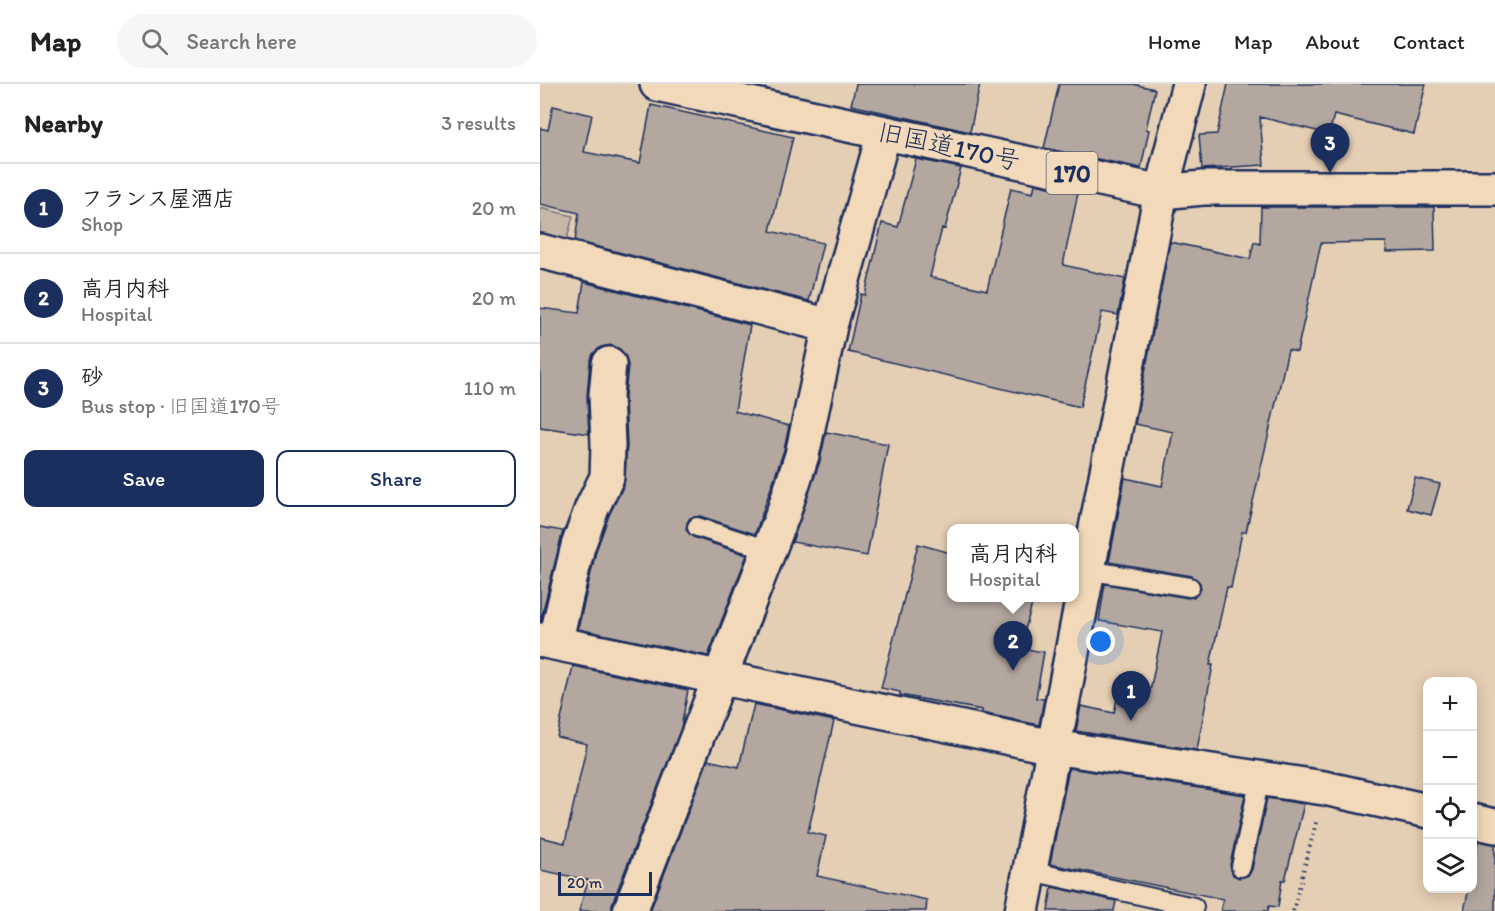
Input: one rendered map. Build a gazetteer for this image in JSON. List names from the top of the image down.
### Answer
{
  "streets": {
    "main road": ["旧国道170号", "170"]
  },
  "scale_bar": "20 m",
  "page": {
    "header": "Map",
    "search": "Search here",
    "nav": [
      "Home",
      "Map",
      "About",
      "Contact"
    ],
    "heading": ["Nearby", "3 results"],
    "pins": ["3", "2", "1"],
    "list": [
      {
        "mark": "1",
        "name": "フランス屋酒店",
        "note": "Shop",
        "value": "20 m"
      },
      {
        "mark": "2",
        "name": "高月内科",
        "note": "Hospital",
        "value": "20 m"
      },
      {
        "mark": "3",
        "name": "砂",
        "note": "Bus stop · 旧国道170号",
        "value": "110 m"
      }
    ],
    "buttons": ["Save", "Share"],
    "popup": ["高月内科", "Hospital"],
    "map_buttons": ["+", "−"],
    "scale": "20 m"
  }
}
